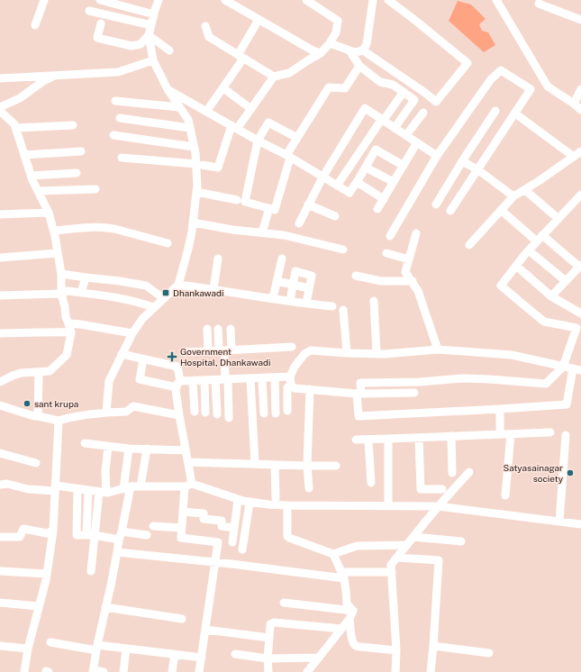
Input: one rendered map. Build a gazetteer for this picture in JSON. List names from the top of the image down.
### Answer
{
  "places": {
    "transit": ["Dhankawadi"],
    "health": ["Government Hospital, Dhankawadi"],
    "other": ["sant krupa", "Satyasainagar society"]
  }
}
